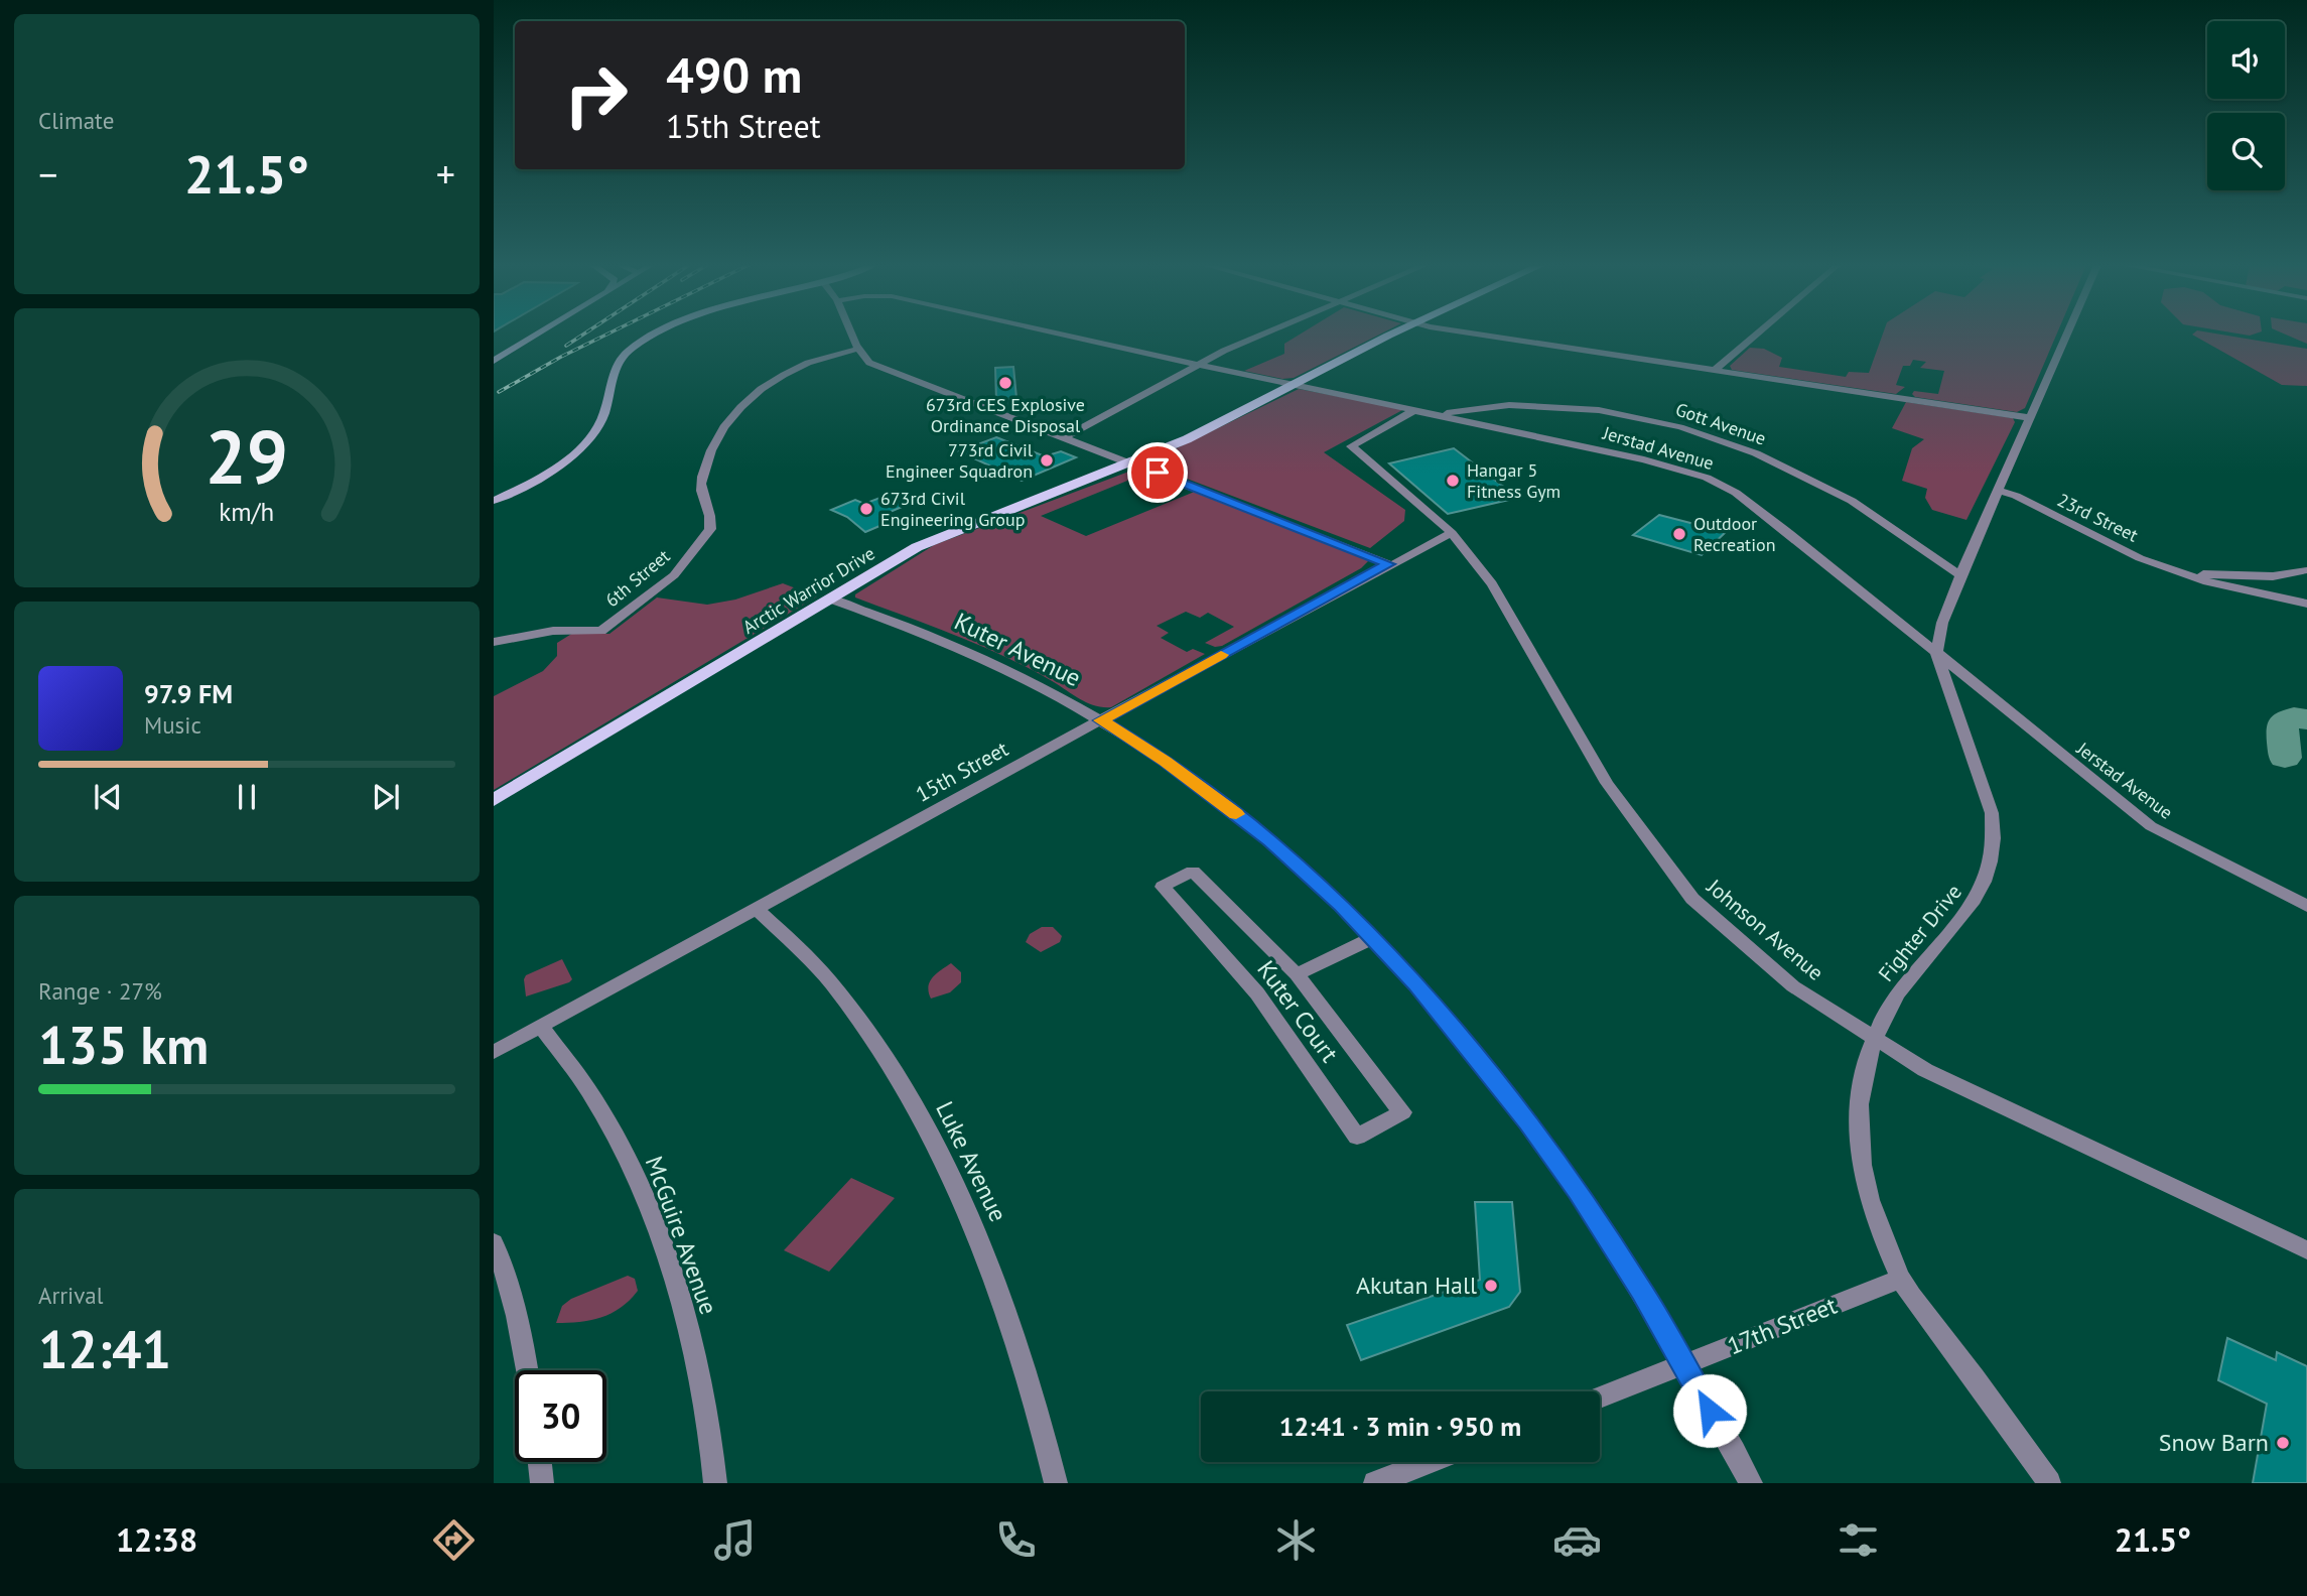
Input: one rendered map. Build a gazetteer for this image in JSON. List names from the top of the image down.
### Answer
{
  "streets": {
    "main road": ["Arctic Warrior Drive"],
    "street": [
      "Gott Avenue",
      "Jerstad Avenue",
      "23rd Street",
      "6th Street",
      "Kuter Avenue",
      "15th Street",
      "Johnson Avenue",
      "Fighter Drive",
      "Kuter Court",
      "Luke Avenue",
      "McGuire Avenue",
      "17th Street"
    ]
  },
  "crossings": [
    ["Gott Avenue", "Jerstad Avenue"],
    ["Jerstad Avenue", "Arctic Warrior Drive"],
    ["Jerstad Avenue", "Johnson Avenue"],
    ["Jerstad Avenue", "Fighter Drive"],
    ["Arctic Warrior Drive", "Kuter Avenue"],
    ["Kuter Avenue", "15th Street"],
    ["Kuter Avenue", "Kuter Court"],
    ["Kuter Avenue", "17th Street"],
    ["15th Street", "Johnson Avenue"],
    ["15th Street", "Luke Avenue"],
    ["15th Street", "McGuire Avenue"],
    ["Johnson Avenue", "Fighter Drive"],
    ["Fighter Drive", "17th Street"]
  ],
  "places": [
    "673rd CES Explosive Ordinance Disposal",
    "773rd Civil Engineer Squadron",
    "Hangar 5 Fitness Gym",
    "673rd Civil Engineering Group",
    "Outdoor Recreation",
    "Akutan Hall",
    "Snow Barn"
  ],
  "page": {
    "tile": [
      "Climate",
      ["Range · 27%", "135 km"],
      ["Arrival", "12:41"]
    ],
    "turn": ["490 m", "15th Street"],
    "heat": ["−", "21.5°", "+"],
    "song": ["97.9 FM", "Music"],
    "limit": "30",
    "trip": "12:41 · 3 min · 950 m",
    "tabs": ["12:38", "21.5°"],
    "gauge": ["29", "km/h"]
  }
}
